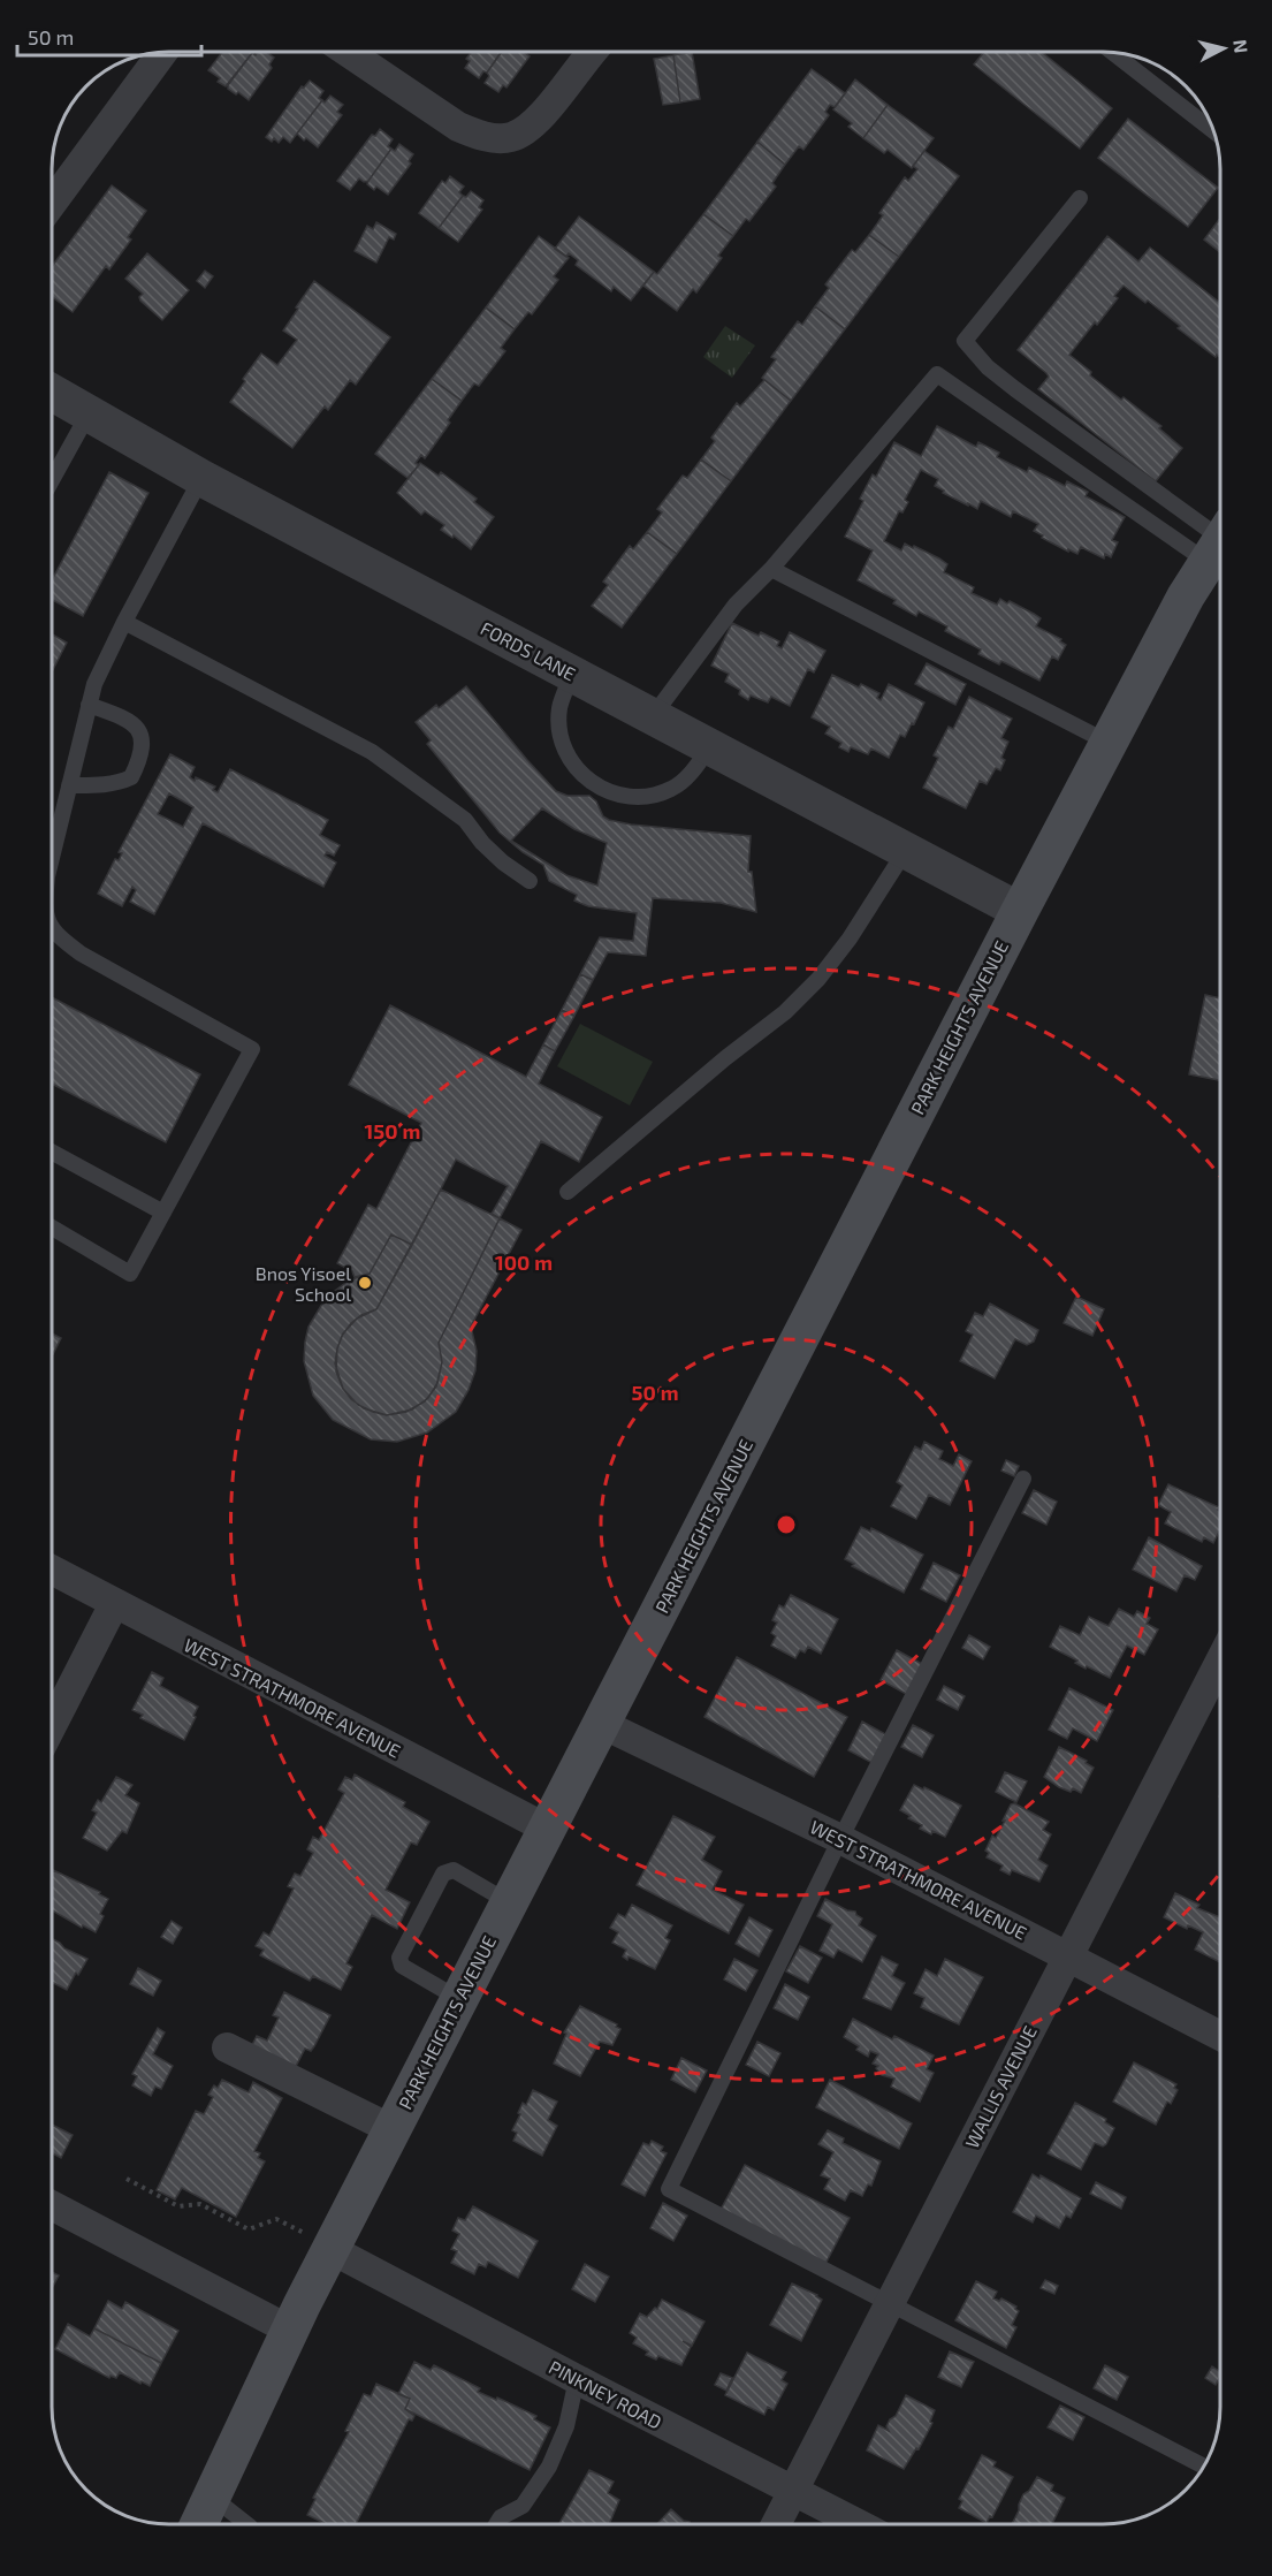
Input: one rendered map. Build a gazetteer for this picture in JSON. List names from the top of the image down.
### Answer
{
  "streets": {
    "main road": ["PARK HEIGHTS AVENUE"],
    "street": [
      "FORDS LANE",
      "WEST STRATHMORE AVENUE",
      "WALLIS AVENUE",
      "PINKNEY ROAD"
    ]
  },
  "crossings": [
    ["FORDS LANE", "PARK HEIGHTS AVENUE"],
    ["PARK HEIGHTS AVENUE", "WEST STRATHMORE AVENUE"],
    ["PARK HEIGHTS AVENUE", "PINKNEY ROAD"],
    ["WEST STRATHMORE AVENUE", "WALLIS AVENUE"],
    ["WALLIS AVENUE", "PINKNEY ROAD"]
  ],
  "places": ["Bnos Yisoel School"],
  "scale_bar": "50 m",
  "north": "right",
  "rings": ["150 m", "100 m", "50 m"]
}
